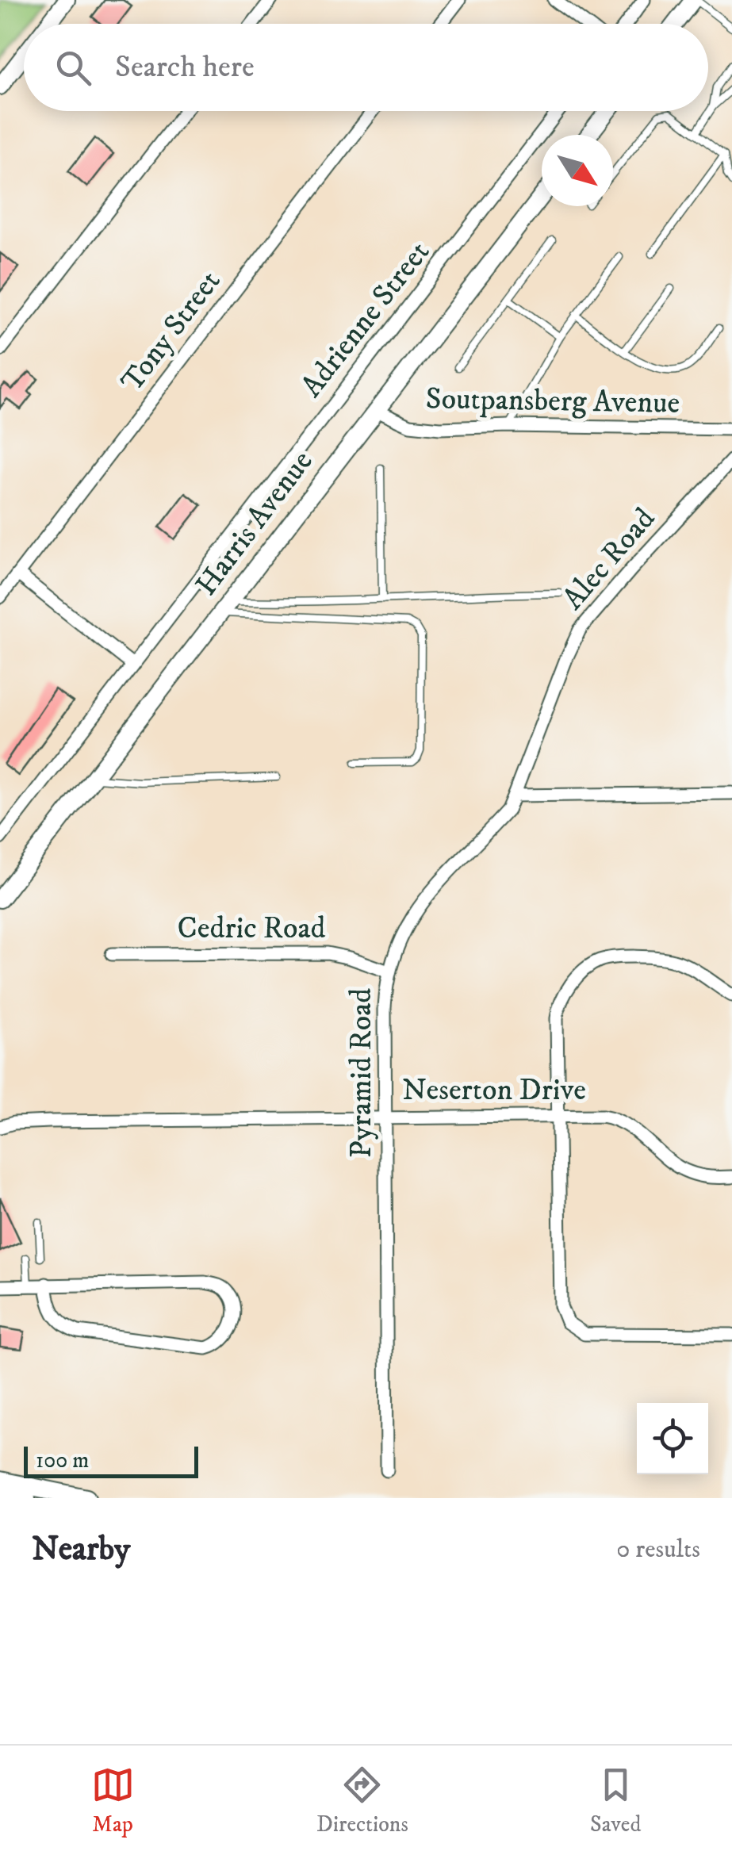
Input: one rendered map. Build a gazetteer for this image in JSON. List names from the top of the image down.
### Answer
{
  "streets": {
    "main road": ["Harris Avenue"],
    "street": [
      "Adrienne Street",
      "Tony Street",
      "Soutpansberg Avenue",
      "Alec Road",
      "Cedric Road",
      "Pyramid Road",
      "Neserton Drive"
    ]
  },
  "crossings": [
    ["Soutpansberg Avenue", "Harris Avenue"],
    ["Alec Road", "Pyramid Road"],
    ["Cedric Road", "Pyramid Road"],
    ["Pyramid Road", "Neserton Drive"]
  ],
  "scale_bar": "100 m",
  "north": "bottom right",
  "page": {
    "search": "Search here",
    "scale": "100 m",
    "heading": ["Nearby", "0 results"],
    "nav": ["Map", "Directions", "Saved"]
  }
}
